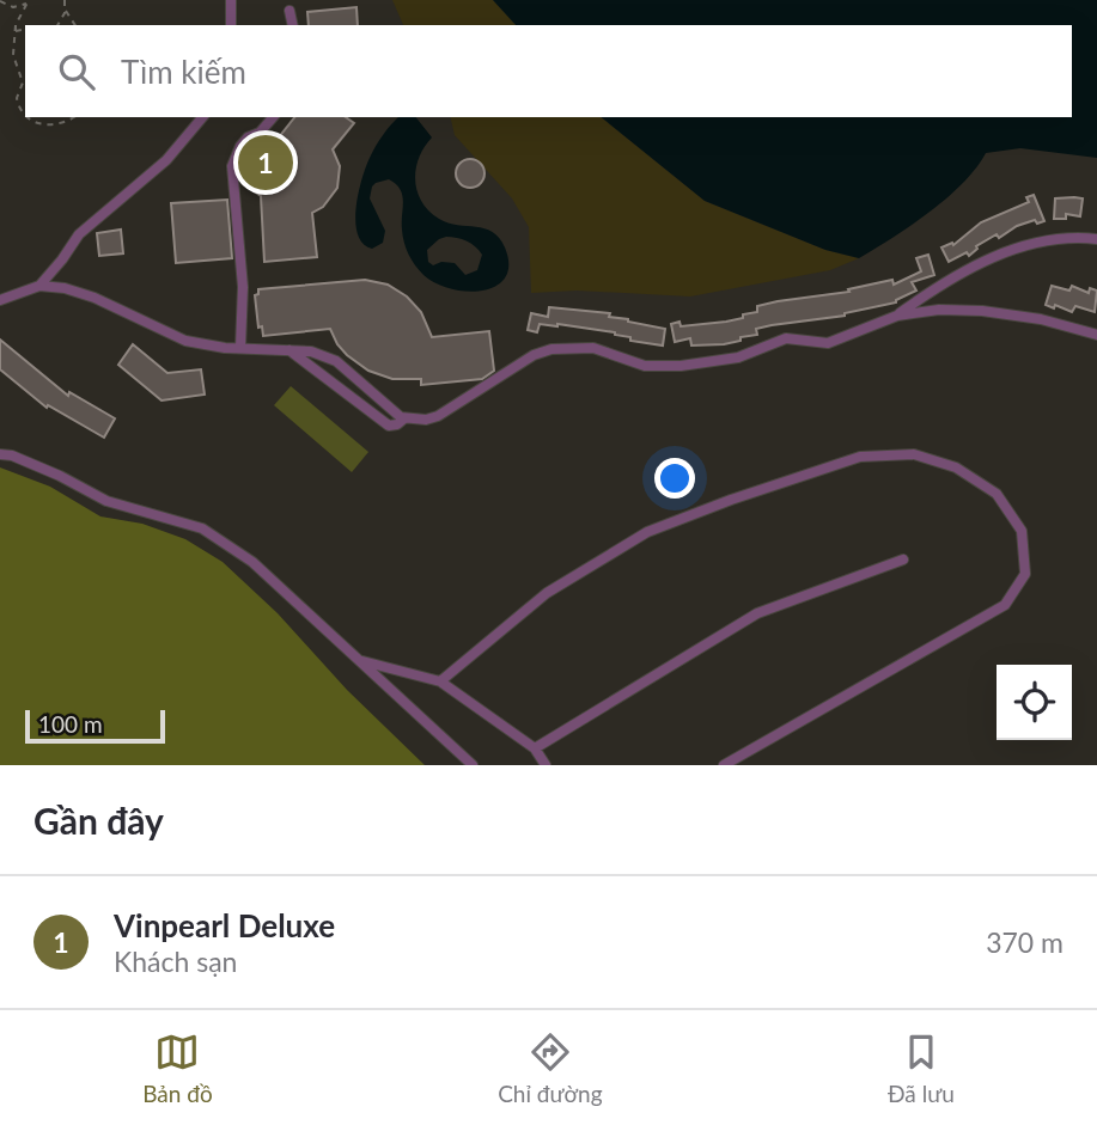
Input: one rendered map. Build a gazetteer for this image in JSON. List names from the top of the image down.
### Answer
{
  "scale_bar": "100 m",
  "page": {
    "search": "Tìm kiếm",
    "pins": "1",
    "scale": "100 m",
    "heading": "Gần đây",
    "list": [
      {
        "mark": "1",
        "name": "Vinpearl Deluxe",
        "note": "Khách sạn",
        "value": "370 m"
      }
    ],
    "nav": ["Bản đồ", "Chỉ đường", "Đã lưu"]
  }
}
